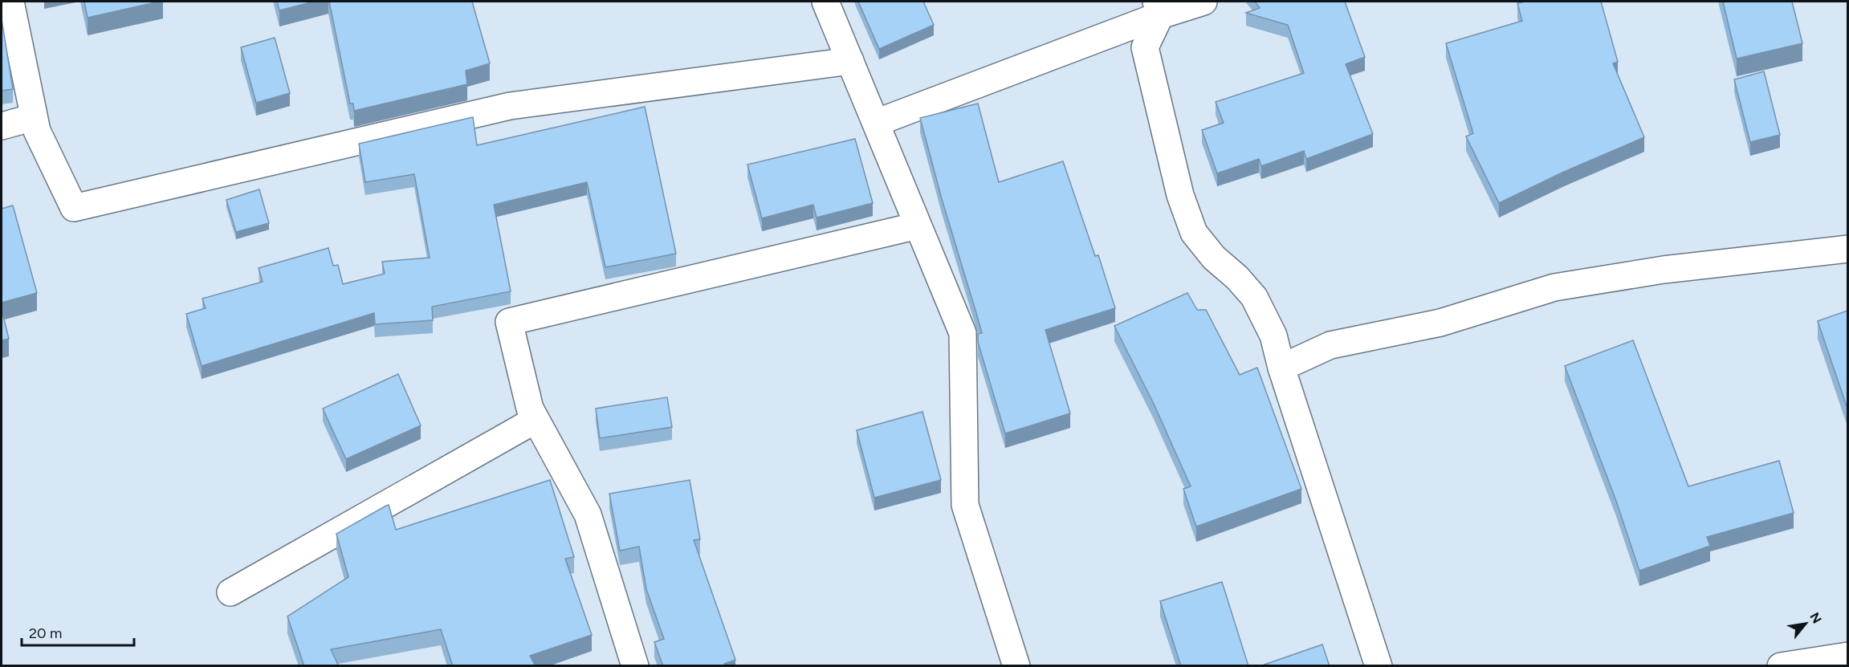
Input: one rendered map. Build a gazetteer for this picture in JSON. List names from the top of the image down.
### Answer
{
  "scale_bar": "20 m",
  "north": "top right"
}
